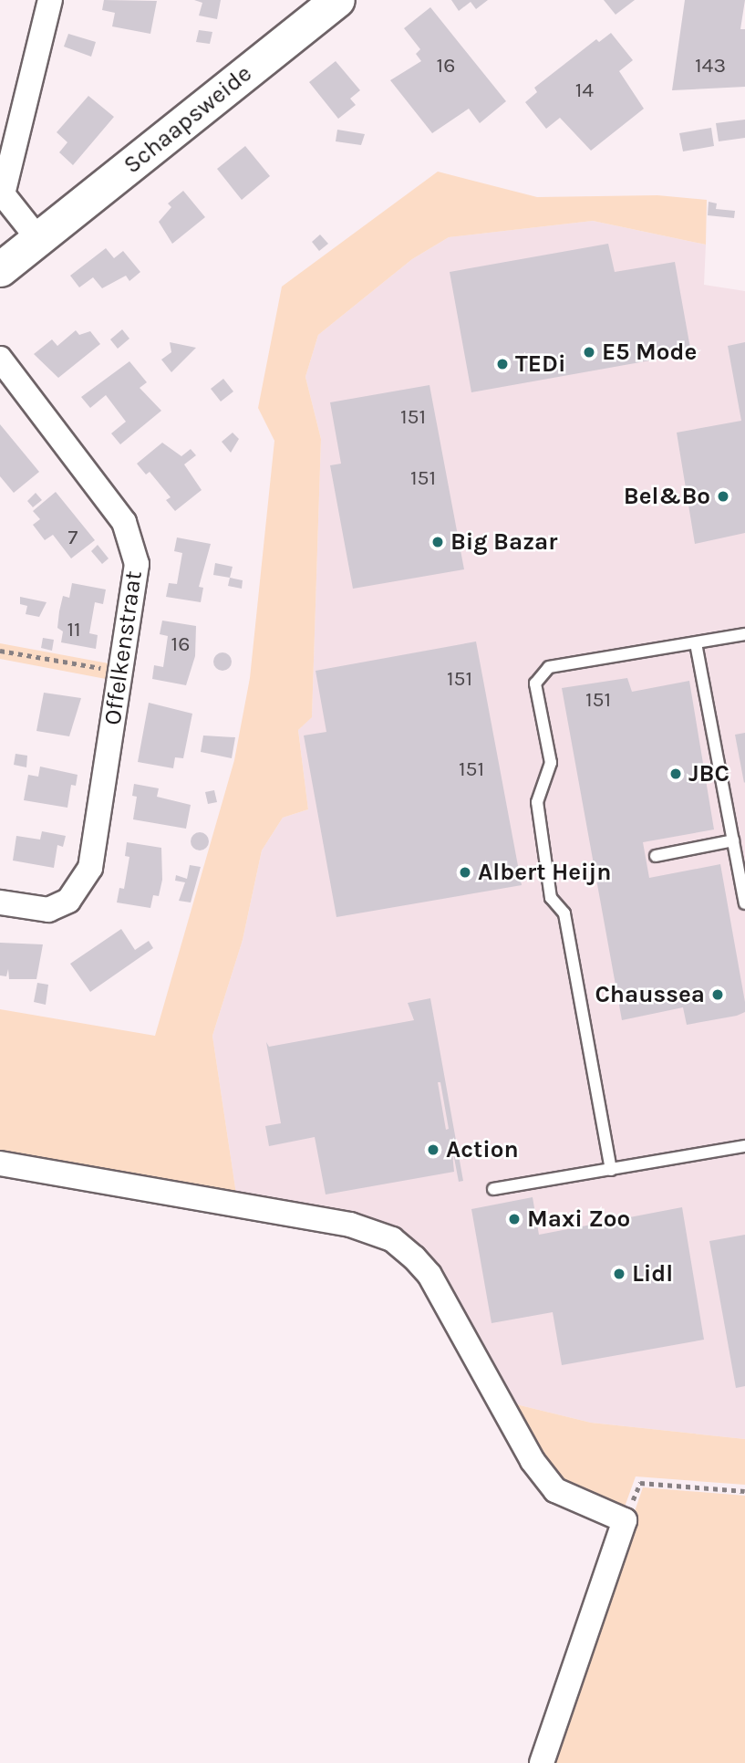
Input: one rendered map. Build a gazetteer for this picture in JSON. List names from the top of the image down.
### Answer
{
  "streets": {
    "street": ["Schaapsweide", "Offelkenstraat"]
  },
  "places": [
    "E5 Mode",
    "TEDi",
    "Bel&Bo",
    "Big Bazar",
    "JBC",
    "Albert Heijn",
    "Chaussea",
    "Action",
    "Maxi Zoo",
    "Lidl"
  ],
  "house_numbers": [
    "16",
    "143",
    "14",
    "151",
    "151",
    "7",
    "11",
    "16",
    "151",
    "151",
    "151"
  ]
}
